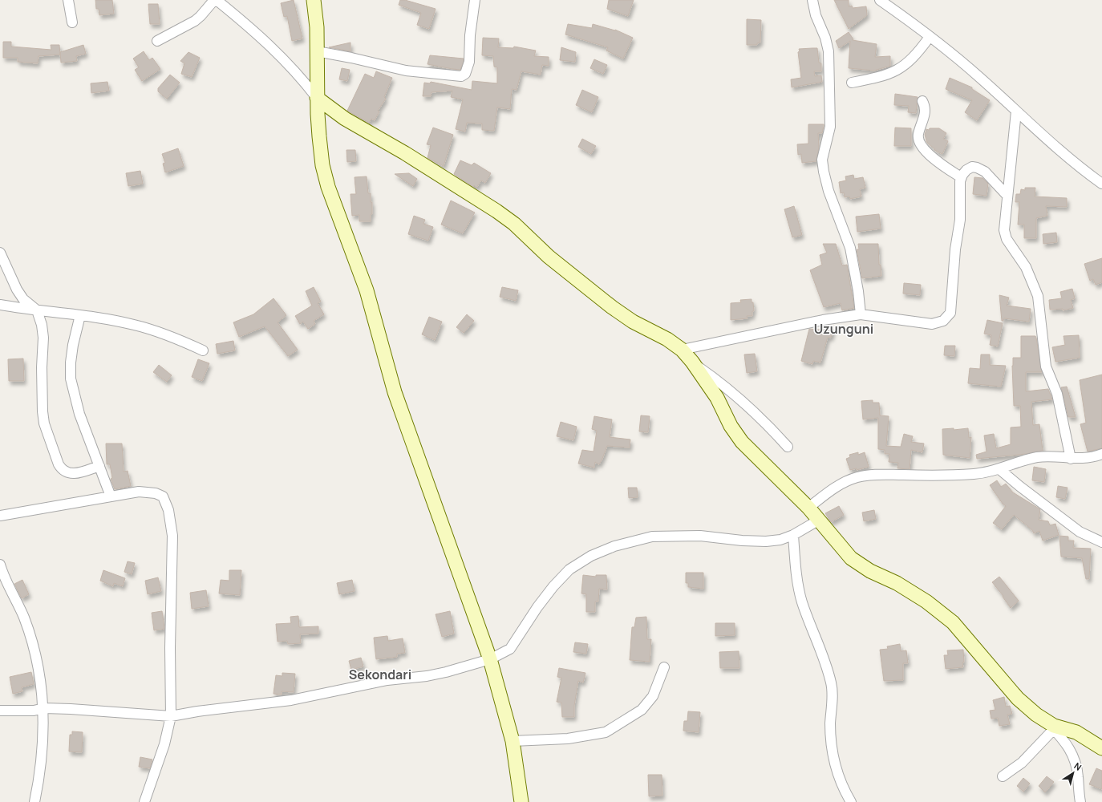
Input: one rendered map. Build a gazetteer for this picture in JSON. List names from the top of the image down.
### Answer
{
  "districts": ["Uzunguni", "Sekondari"],
  "north": "top right"
}
